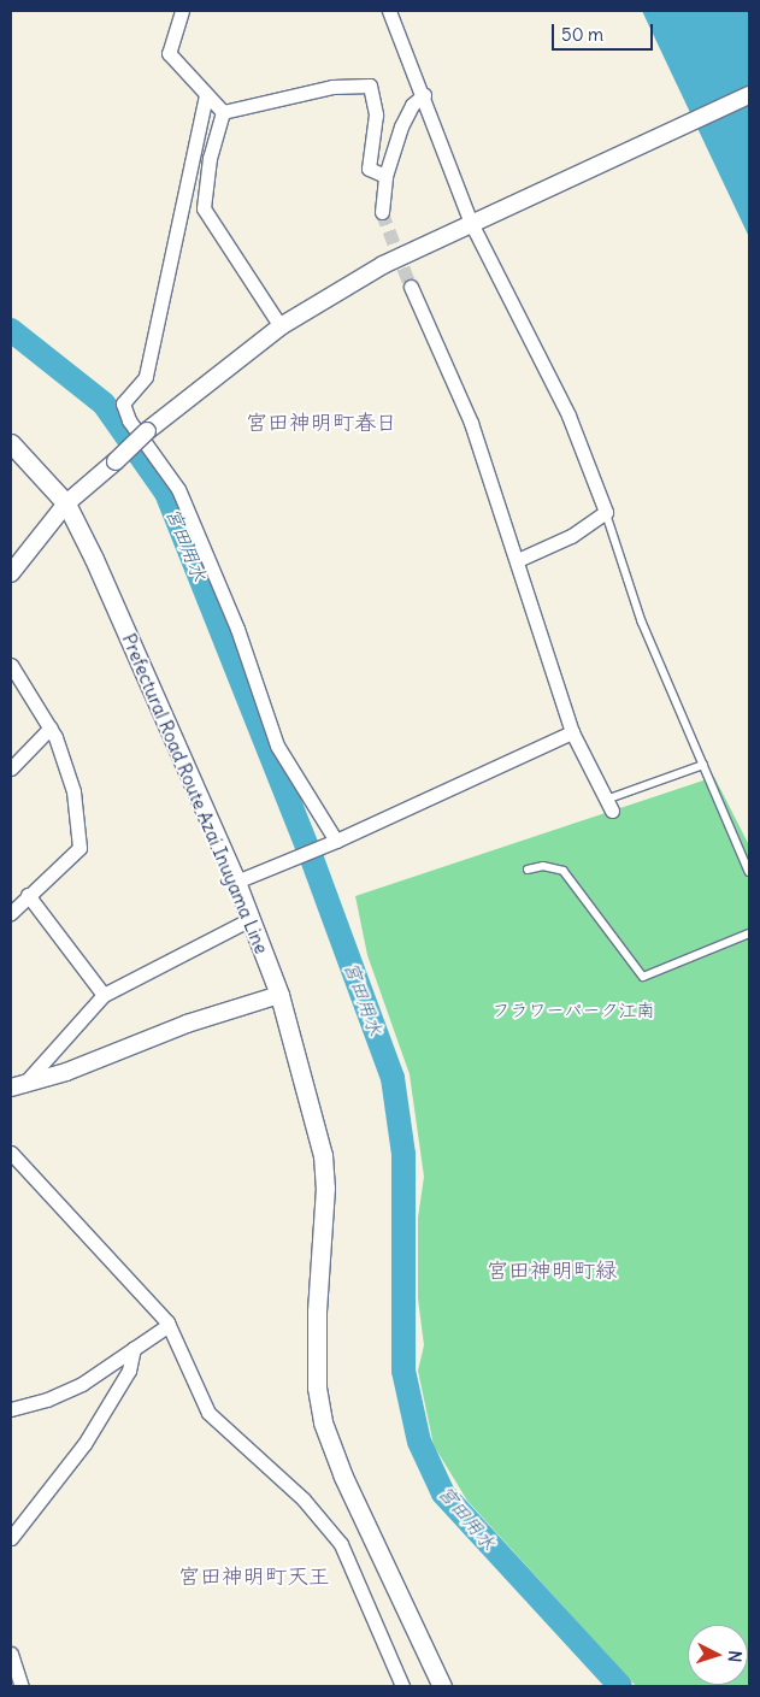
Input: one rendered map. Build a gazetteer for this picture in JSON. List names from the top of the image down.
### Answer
{
  "streets": {
    "main road": ["Prefectural Road Route Azai Inuyama Line"]
  },
  "districts": ["宮田神明町春日", "宮田神明町緑", "宮田神明町天王"],
  "water": ["宮田用水"],
  "parks": ["フラワーパーク江南"],
  "scale_bar": "50 m",
  "north": "right"
}
